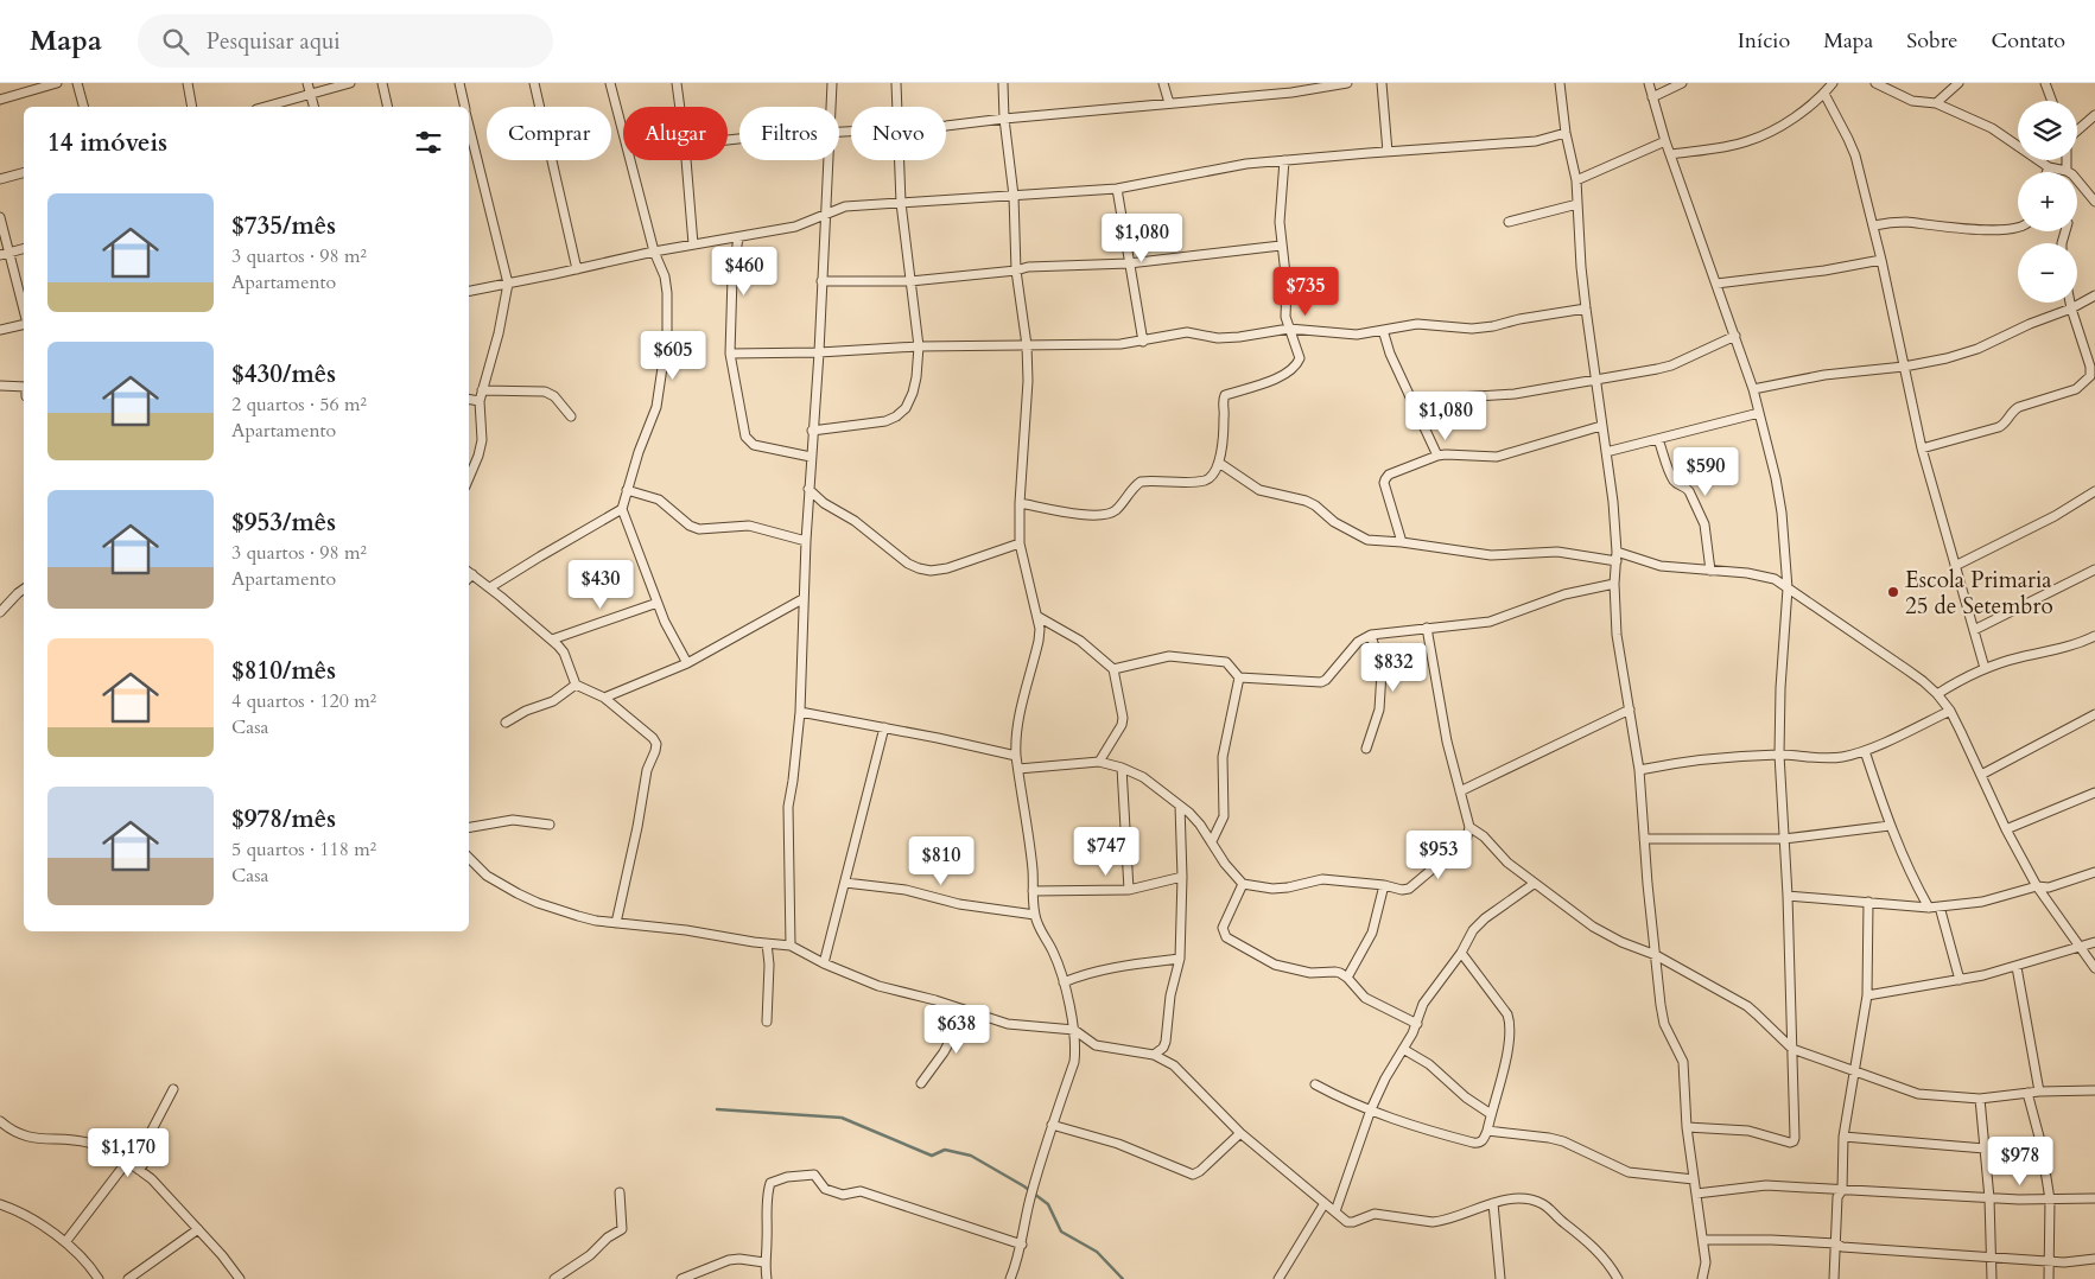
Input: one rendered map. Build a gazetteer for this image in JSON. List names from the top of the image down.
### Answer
{
  "places": ["Escola Primaria 25 de Setembro"],
  "page": {
    "header": "Mapa",
    "search": "Pesquisar aqui",
    "nav": [
      "Início",
      "Mapa",
      "Sobre",
      "Contato"
    ],
    "map_buttons": ["+", "−"],
    "chip": [
      "Comprar",
      "Alugar",
      "Filtros",
      "Novo"
    ],
    "heading": "14 imóveis",
    "list": [
      {
        "name": "$735/mês",
        "note": "3 quartos · 98 m² · Apartamento"
      },
      {
        "name": "$430/mês",
        "note": "2 quartos · 56 m² · Apartamento"
      },
      {
        "name": "$953/mês",
        "note": "3 quartos · 98 m² · Apartamento"
      },
      {
        "name": "$810/mês",
        "note": "4 quartos · 120 m² · Casa"
      },
      {
        "name": "$978/mês",
        "note": "5 quartos · 118 m² · Casa"
      }
    ],
    "price": [
      "$1,080",
      "$460",
      "$735",
      "$605",
      "$1,080",
      "$590",
      "$430",
      "$832",
      "$747",
      "$953",
      "$810",
      "$638",
      "$1,170",
      "$978"
    ]
  }
}
